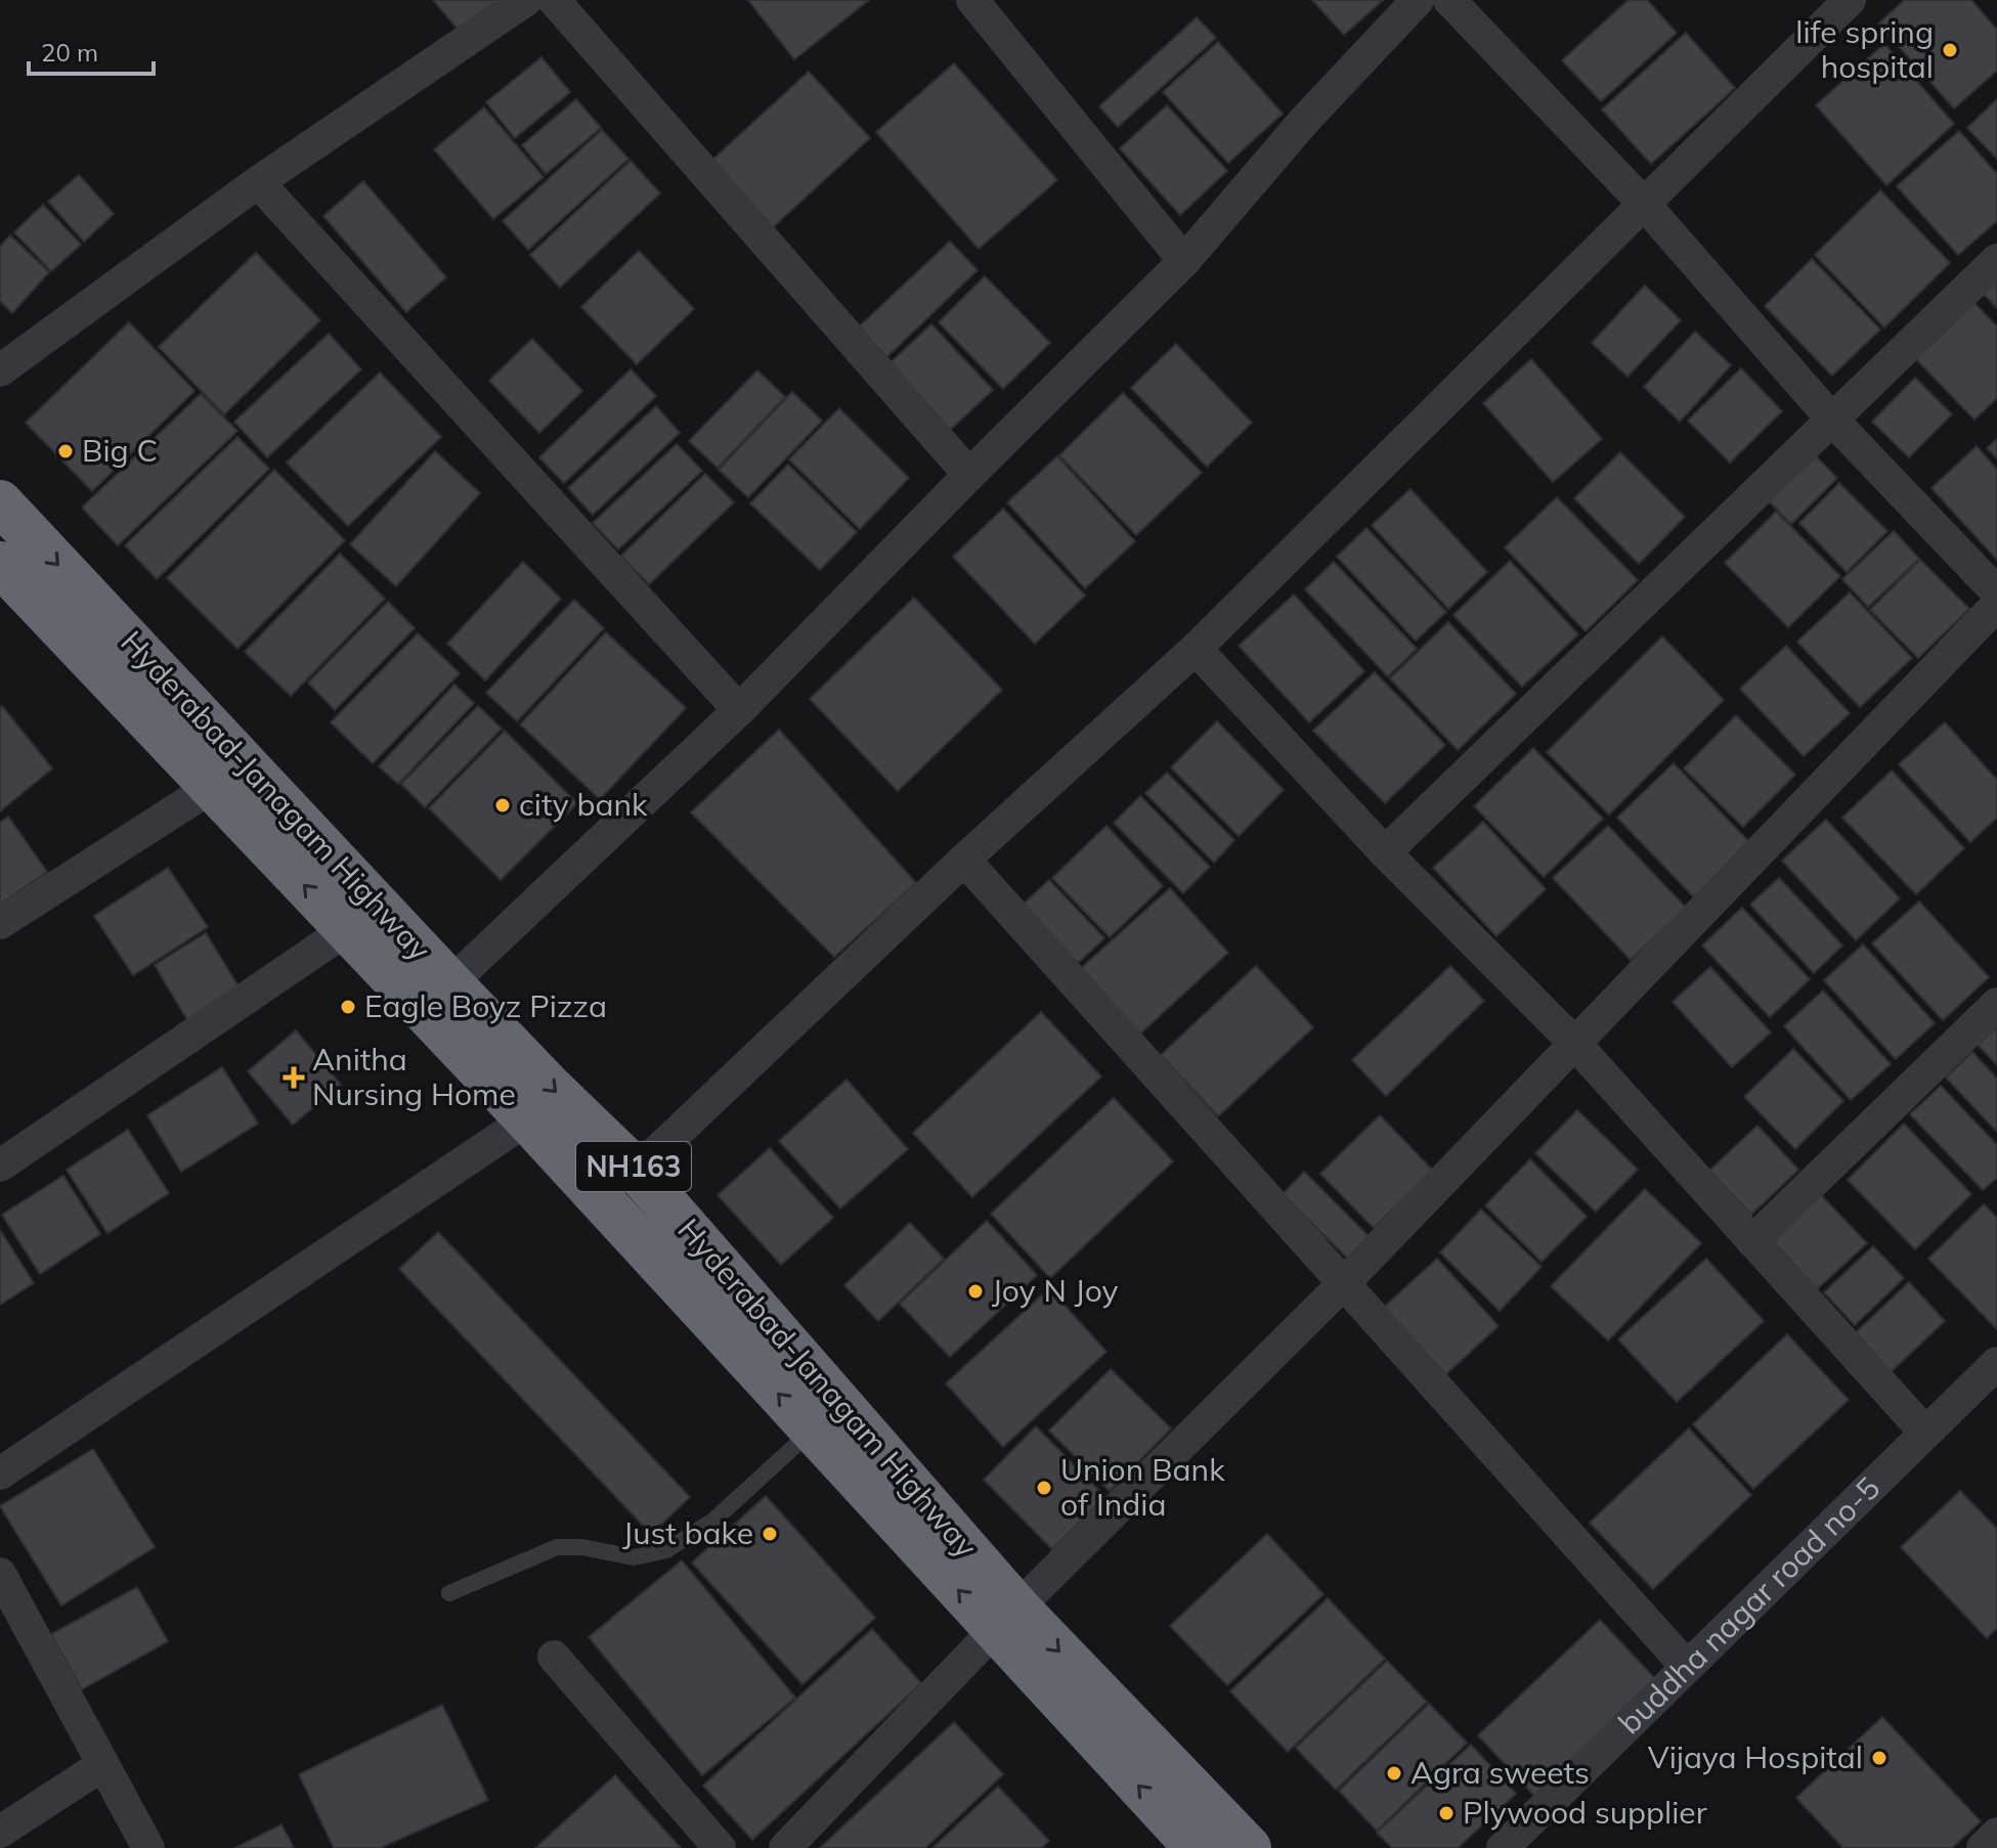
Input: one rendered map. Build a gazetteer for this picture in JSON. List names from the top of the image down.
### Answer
{
  "streets": {
    "highway": ["Hyderabad-Janagam Highway", "NH163"],
    "street": ["buddha nagar road no-5"]
  },
  "places": {
    "other": [
      "life spring hospital",
      "Big C",
      "city bank",
      "Eagle Boyz Pizza",
      "Joy N Joy",
      "Union Bank of India",
      "Just bake",
      "Vijaya Hospital",
      "Agra sweets",
      "Plywood supplier"
    ],
    "health": ["Anitha Nursing Home"]
  },
  "scale_bar": "20 m"
}
